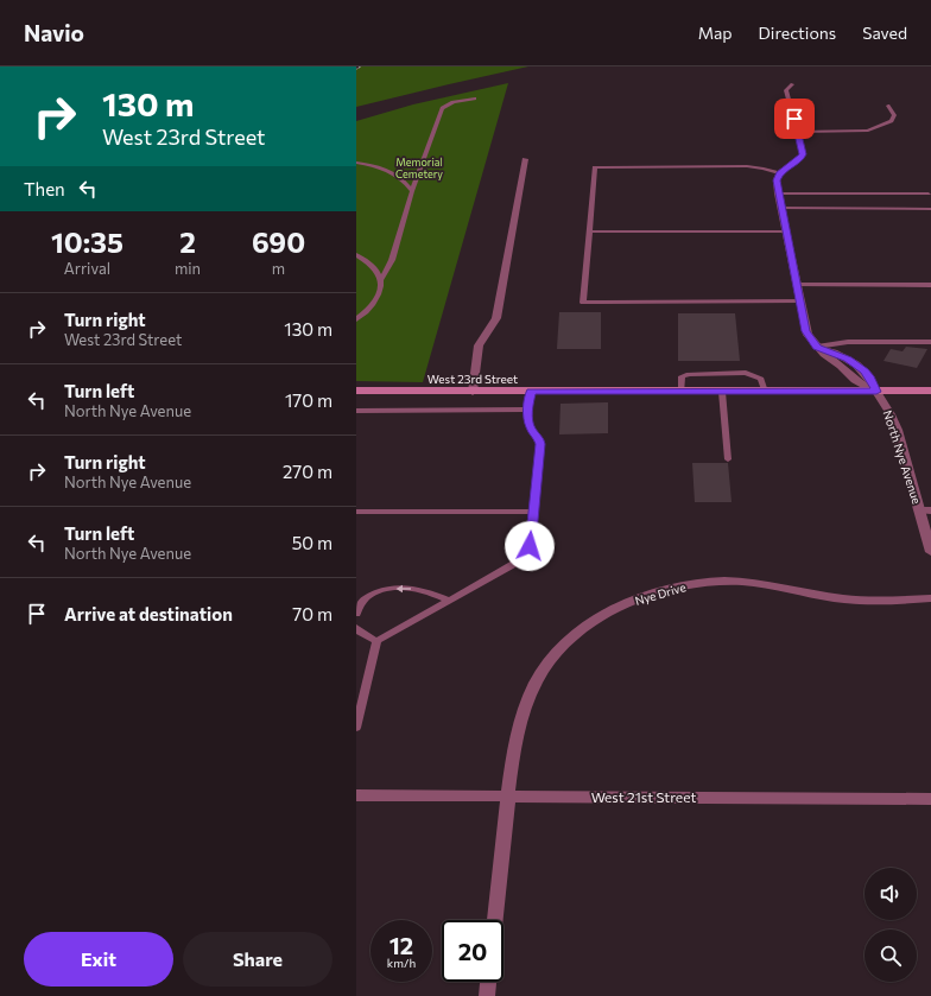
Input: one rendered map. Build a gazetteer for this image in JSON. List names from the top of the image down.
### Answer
{
  "streets": {
    "main road": ["West 23rd Street"],
    "street": ["North Nye Avenue", "Nye Drive", "West 21st Street"]
  },
  "crossings": [
    ["West 23rd Street", "North Nye Avenue"],
    ["Nye Drive", "West 21st Street"]
  ],
  "parks": ["Memorial Cemetery"],
  "page": {
    "header": "Navio",
    "nav": ["Map", "Directions", "Saved"],
    "turn": ["130 m", "West 23rd Street"],
    "then": "Then",
    "eta": [
      "10:35",
      "Arrival",
      "2",
      "min",
      "690",
      "m"
    ],
    "list": [
      {
        "name": "Turn right",
        "note": "West 23rd Street",
        "value": "130 m"
      },
      {
        "name": "Turn left",
        "note": "North Nye Avenue",
        "value": "170 m"
      },
      {
        "name": "Turn right",
        "note": "North Nye Avenue",
        "value": "270 m"
      },
      {
        "name": "Turn left",
        "note": "North Nye Avenue",
        "value": "50 m"
      },
      {
        "name": "Arrive at destination",
        "value": "70 m"
      }
    ],
    "speed": "12 km/h",
    "limit": "20",
    "buttons": ["Exit", "Share"]
  }
}
